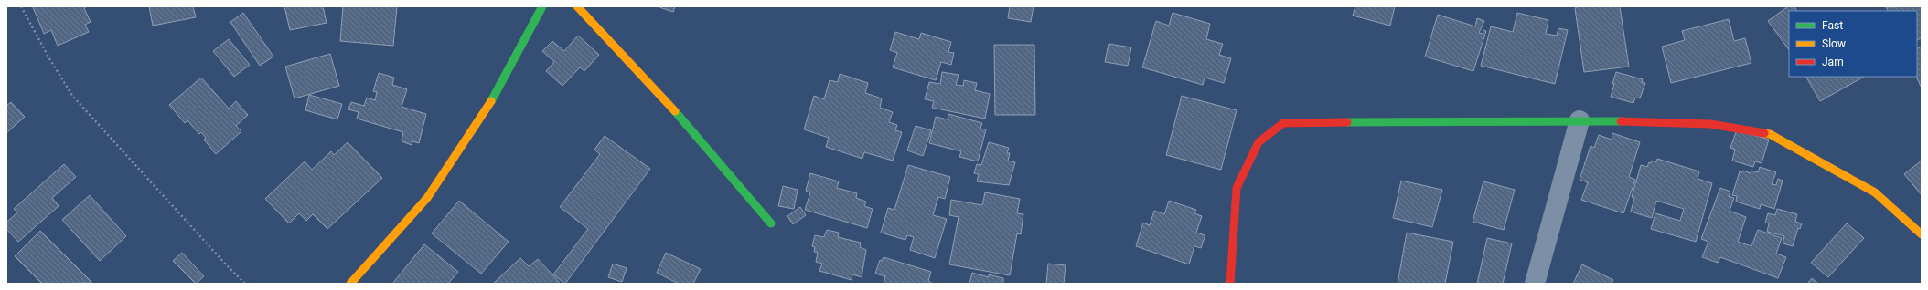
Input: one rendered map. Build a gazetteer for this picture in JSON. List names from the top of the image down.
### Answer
{
  "legend": ["Fast", "Slow", "Jam"]
}
